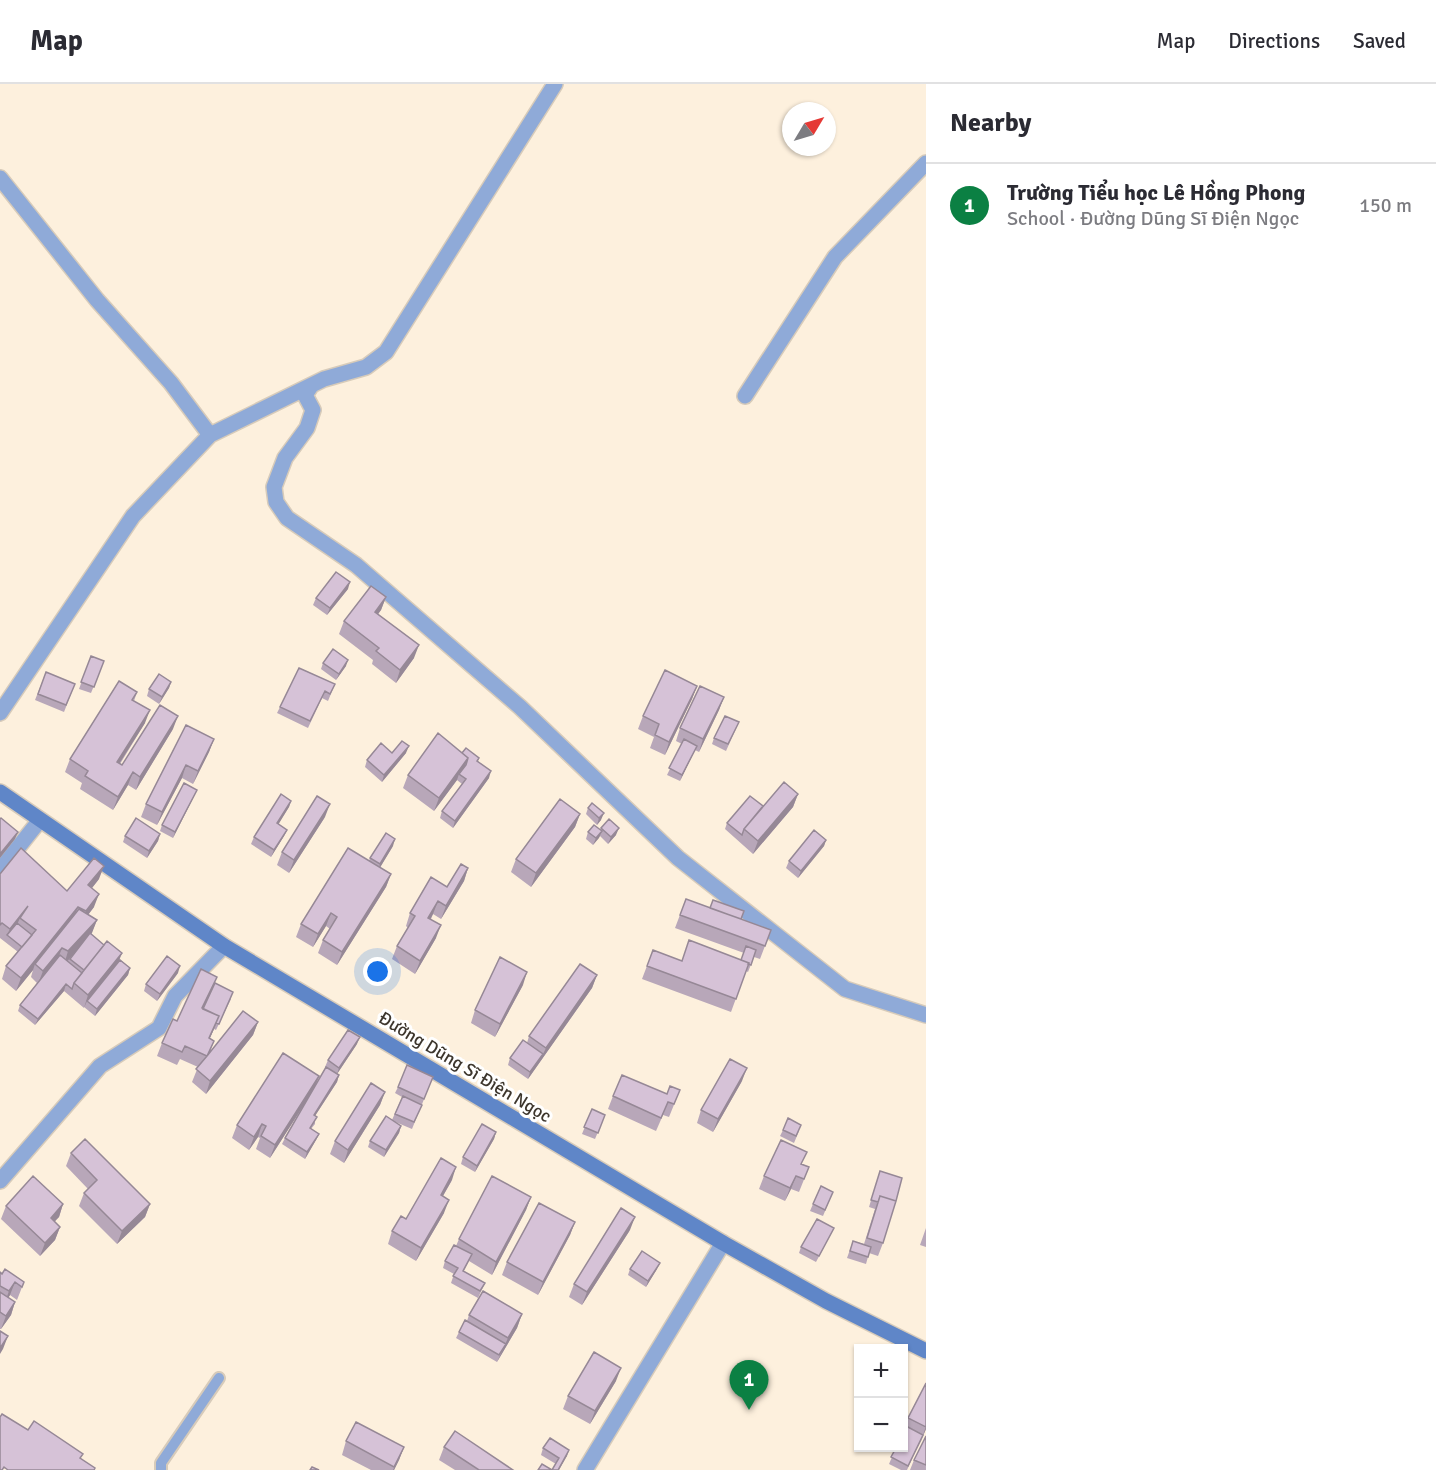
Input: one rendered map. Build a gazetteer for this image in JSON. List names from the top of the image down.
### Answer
{
  "streets": {
    "main road": ["Đường Dũng Sĩ Điện Ngọc"]
  },
  "north": "top right",
  "page": {
    "header": "Map",
    "nav": ["Map", "Directions", "Saved"],
    "heading": "Nearby",
    "list": [
      {
        "mark": "1",
        "name": "Trường Tiểu học Lê Hồng Phong",
        "note": "School · Đường Dũng Sĩ Điện Ngọc",
        "value": "150 m"
      }
    ],
    "map_buttons": ["+", "−"],
    "pins": "1"
  }
}
